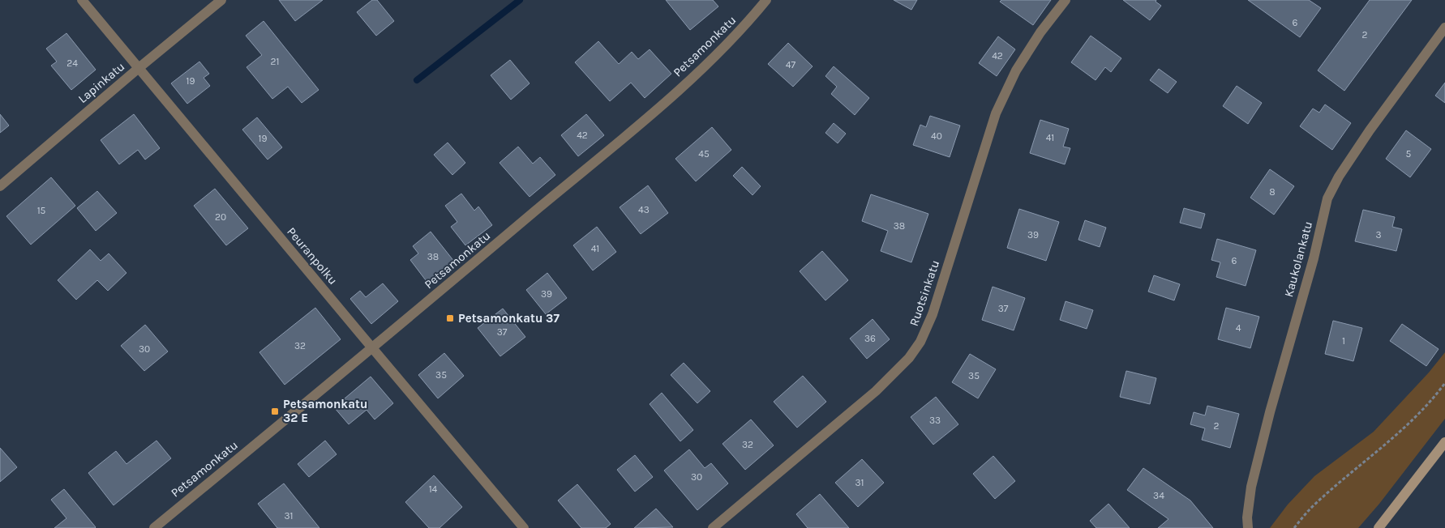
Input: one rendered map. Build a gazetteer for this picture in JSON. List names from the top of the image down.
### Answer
{
  "streets": {
    "street": [
      "Petsamonkatu",
      "Lapinkatu",
      "Peuranpolku",
      "Kaukolankatu",
      "Ruotsinkatu"
    ]
  },
  "crossings": [
    ["Petsamonkatu", "Peuranpolku"],
    ["Lapinkatu", "Peuranpolku"]
  ],
  "places": {
    "transit": ["Petsamonkatu 37", "Petsamonkatu 32 E"]
  },
  "house_numbers": [
    "6",
    "2",
    "42",
    "21",
    "24",
    "47",
    "19",
    "42",
    "40",
    "41",
    "19",
    "45",
    "5",
    "8",
    "43",
    "15",
    "20",
    "38",
    "39",
    "3",
    "41",
    "38",
    "6",
    "39",
    "37",
    "4",
    "37",
    "36",
    "1",
    "32",
    "30",
    "35",
    "35",
    "33",
    "2",
    "32",
    "30",
    "31",
    "14",
    "34",
    "31"
  ]
}
